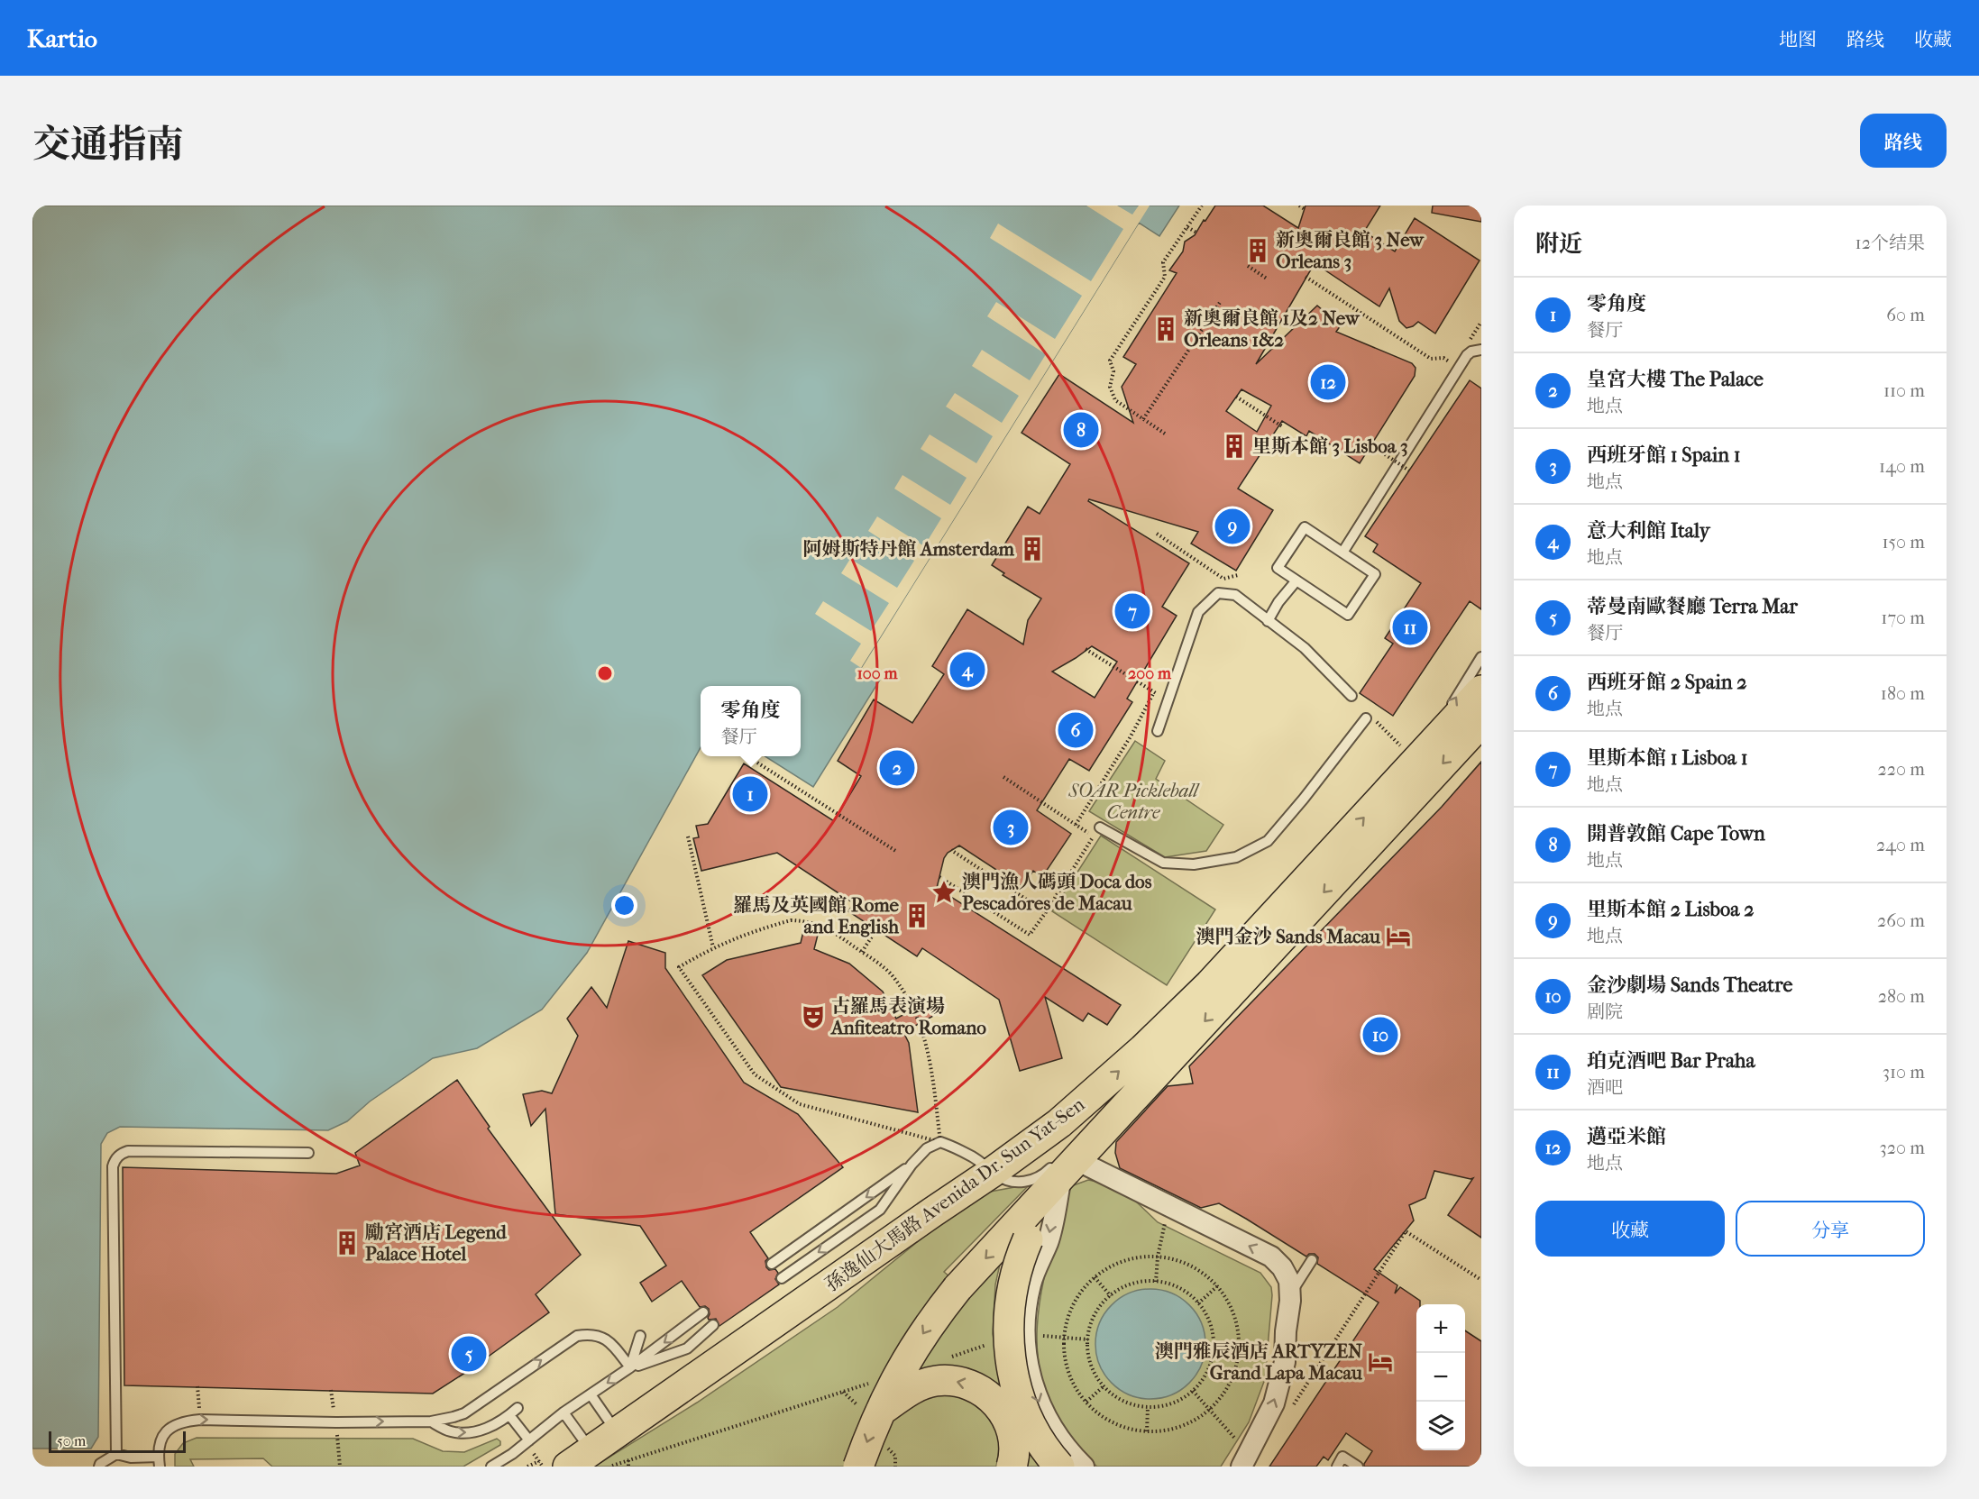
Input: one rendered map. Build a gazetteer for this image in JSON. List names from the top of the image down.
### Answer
{
  "streets": {
    "main road": ["孫逸仙大馬路 Avenida Dr. Sun Yat-Sen"]
  },
  "parks": ["SOAR Pickleball Centre"],
  "places": {
    "building": [
      "新奧爾良館 3 New Orleans 3",
      "新奧爾良館 1及2 New Orleans 1&2",
      "里斯本館 3 Lisboa 3",
      "阿姆斯特丹館 Amsterdam",
      "羅馬及英國館 Rome and English",
      "勵宮酒店 Legend Palace Hotel"
    ],
    "place": ["澳門漁人碼頭 Doca dos Pescadores de Macau"],
    "hotel": ["澳門金沙 Sands Macau", "澳門雅辰酒店 ARTYZEN Grand Lapa Macau"],
    "theatre": ["古羅馬表演場 Anfiteatro Romano"]
  },
  "scale_bar": "50 m",
  "page": {
    "header": "Kartio",
    "nav": ["地图", "路线", "收藏"],
    "title": "交通指南",
    "buttons": [
      "路线",
      ["收藏", "分享"]
    ],
    "heading": ["附近", "12个结果"],
    "list": [
      {
        "mark": "1",
        "name": "零角度",
        "note": "餐厅",
        "value": "60 m"
      },
      {
        "mark": "2",
        "name": "皇宮大樓 The Palace",
        "note": "地点",
        "value": "110 m"
      },
      {
        "mark": "3",
        "name": "西班牙館 1 Spain 1",
        "note": "地点",
        "value": "140 m"
      },
      {
        "mark": "4",
        "name": "意大利館 Italy",
        "note": "地点",
        "value": "150 m"
      },
      {
        "mark": "5",
        "name": "蒂曼南歐餐廳 Terra Mar",
        "note": "餐厅",
        "value": "170 m"
      },
      {
        "mark": "6",
        "name": "西班牙館 2 Spain 2",
        "note": "地点",
        "value": "180 m"
      },
      {
        "mark": "7",
        "name": "里斯本館 1 Lisboa 1",
        "note": "地点",
        "value": "220 m"
      },
      {
        "mark": "8",
        "name": "開普敦館 Cape Town",
        "note": "地点",
        "value": "240 m"
      },
      {
        "mark": "9",
        "name": "里斯本館 2 Lisboa 2",
        "note": "地点",
        "value": "260 m"
      },
      {
        "mark": "10",
        "name": "金沙劇場 Sands Theatre",
        "note": "剧院",
        "value": "280 m"
      },
      {
        "mark": "11",
        "name": "珀克酒吧 Bar Praha",
        "note": "酒吧",
        "value": "310 m"
      },
      {
        "mark": "12",
        "name": "邁亞米館",
        "note": "地点",
        "value": "320 m"
      }
    ],
    "pins": [
      "12",
      "8",
      "9",
      "7",
      "11",
      "4",
      "6",
      "2",
      "1",
      "3",
      "10",
      "5"
    ],
    "popup": ["零角度", "餐厅"],
    "map_buttons": ["+", "−"],
    "scale": "50 m"
  },
  "rings": ["100 m", "200 m"]
}
